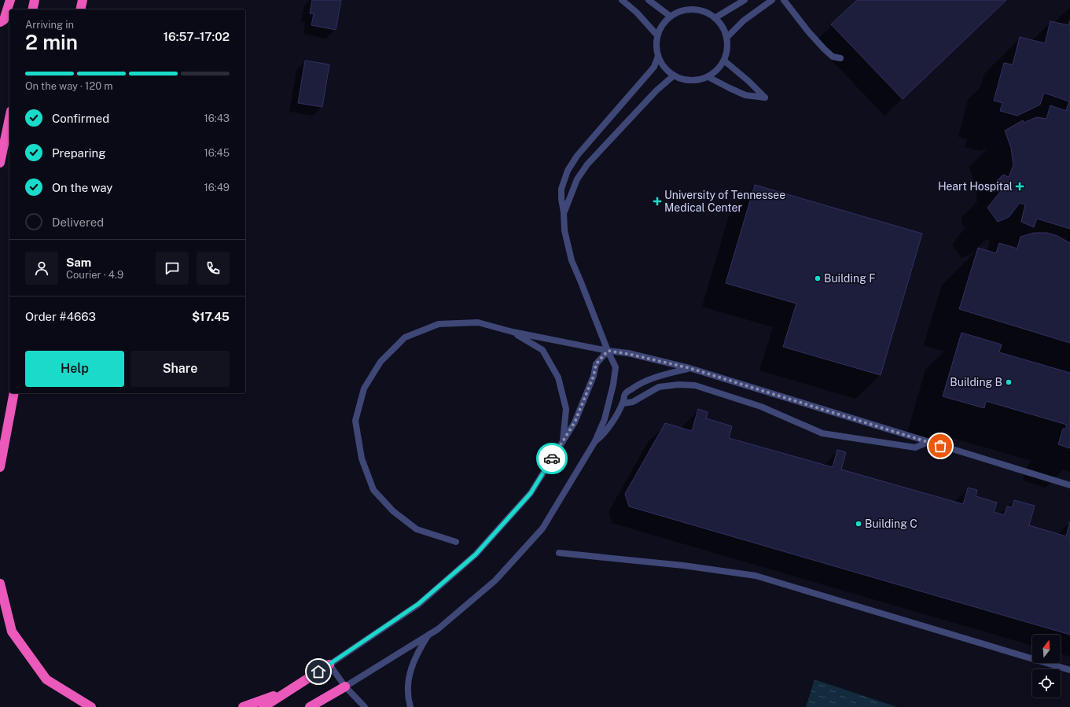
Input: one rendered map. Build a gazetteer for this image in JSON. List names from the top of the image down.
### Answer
{
  "places": {
    "health": ["Heart Hospital", "University of Tennessee Medical Center"],
    "other": ["Building F", "Building B", "Building C"]
  },
  "north": "top",
  "page": {
    "heading": ["2 min", "Arriving in", "16:57–17:02"],
    "panel": [
      "Sam",
      "Courier · 4.9",
      "Order #4663",
      "$17.45"
    ],
    "bar": "On the way · 120 m",
    "list": [
      ["Confirmed", "16:43"],
      ["Preparing", "16:45"],
      ["On the way", "16:49"],
      "Delivered"
    ],
    "buttons": ["Help", "Share"]
  }
}
